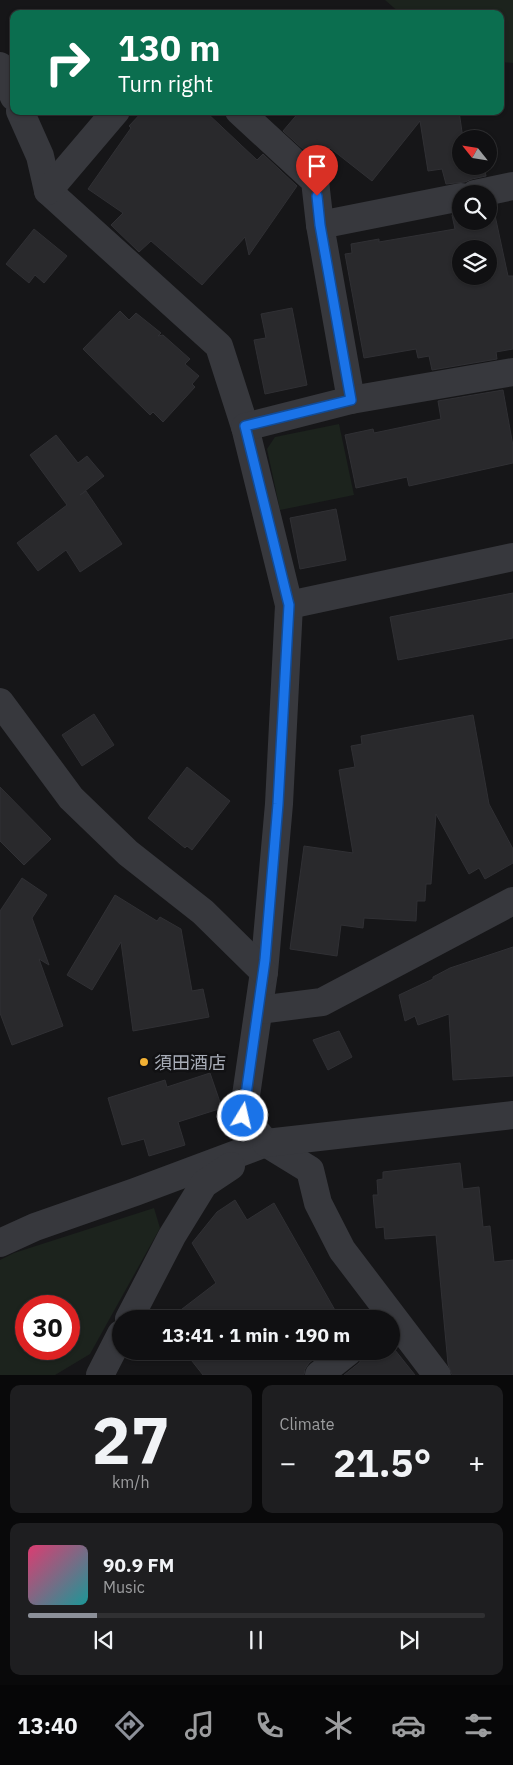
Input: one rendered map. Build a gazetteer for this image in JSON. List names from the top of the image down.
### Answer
{
  "places": ["須田酒店"],
  "north": "top left",
  "page": {
    "turn": ["130 m", "Turn right"],
    "limit": "30",
    "trip": "13:41 · 1 min · 190 m",
    "tile": [
      ["27", "km/h"],
      "Climate"
    ],
    "heat": ["−", "21.5°", "+"],
    "song": ["90.9 FM", "Music"],
    "tabs": "13:40"
  }
}
